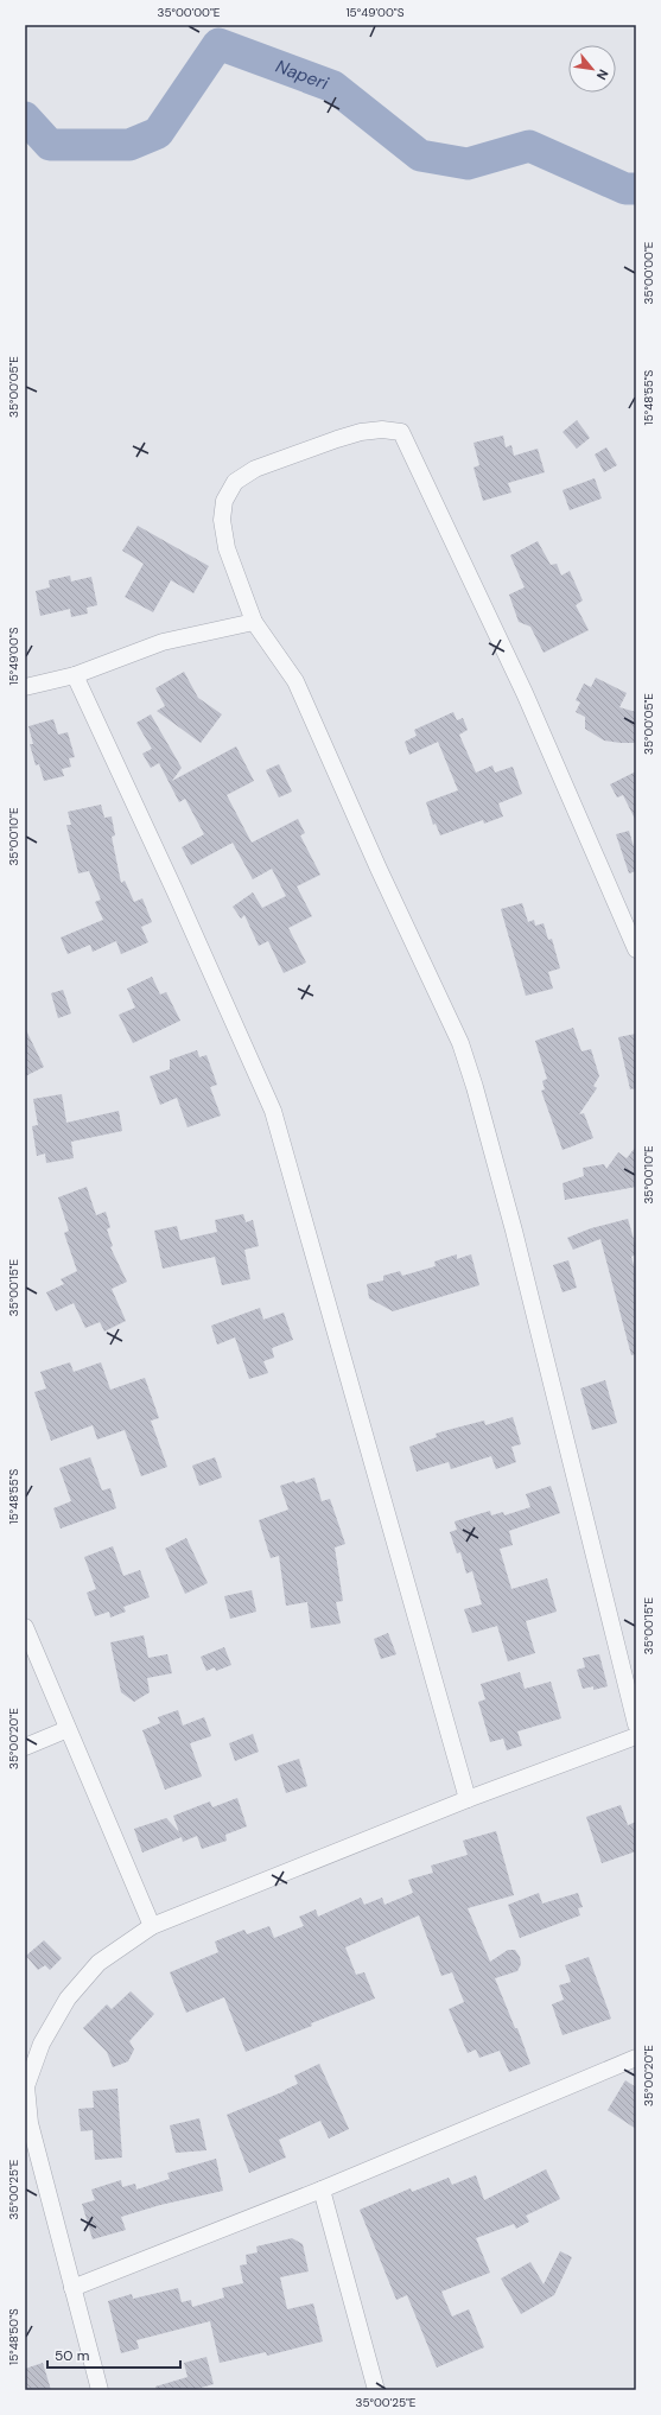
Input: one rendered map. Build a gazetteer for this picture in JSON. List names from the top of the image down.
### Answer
{
  "water": ["Naperi"],
  "scale_bar": "50 m",
  "north": "bottom right",
  "coordinates": [
    "35°00'00\"E",
    "15°49'00\"S",
    "35°00'05\"E",
    "15°48'55\"S",
    "35°00'10\"E",
    "35°00'15\"E",
    "35°00'20\"E",
    "35°00'25\"E",
    "15°48'50\"S"
  ]
}
